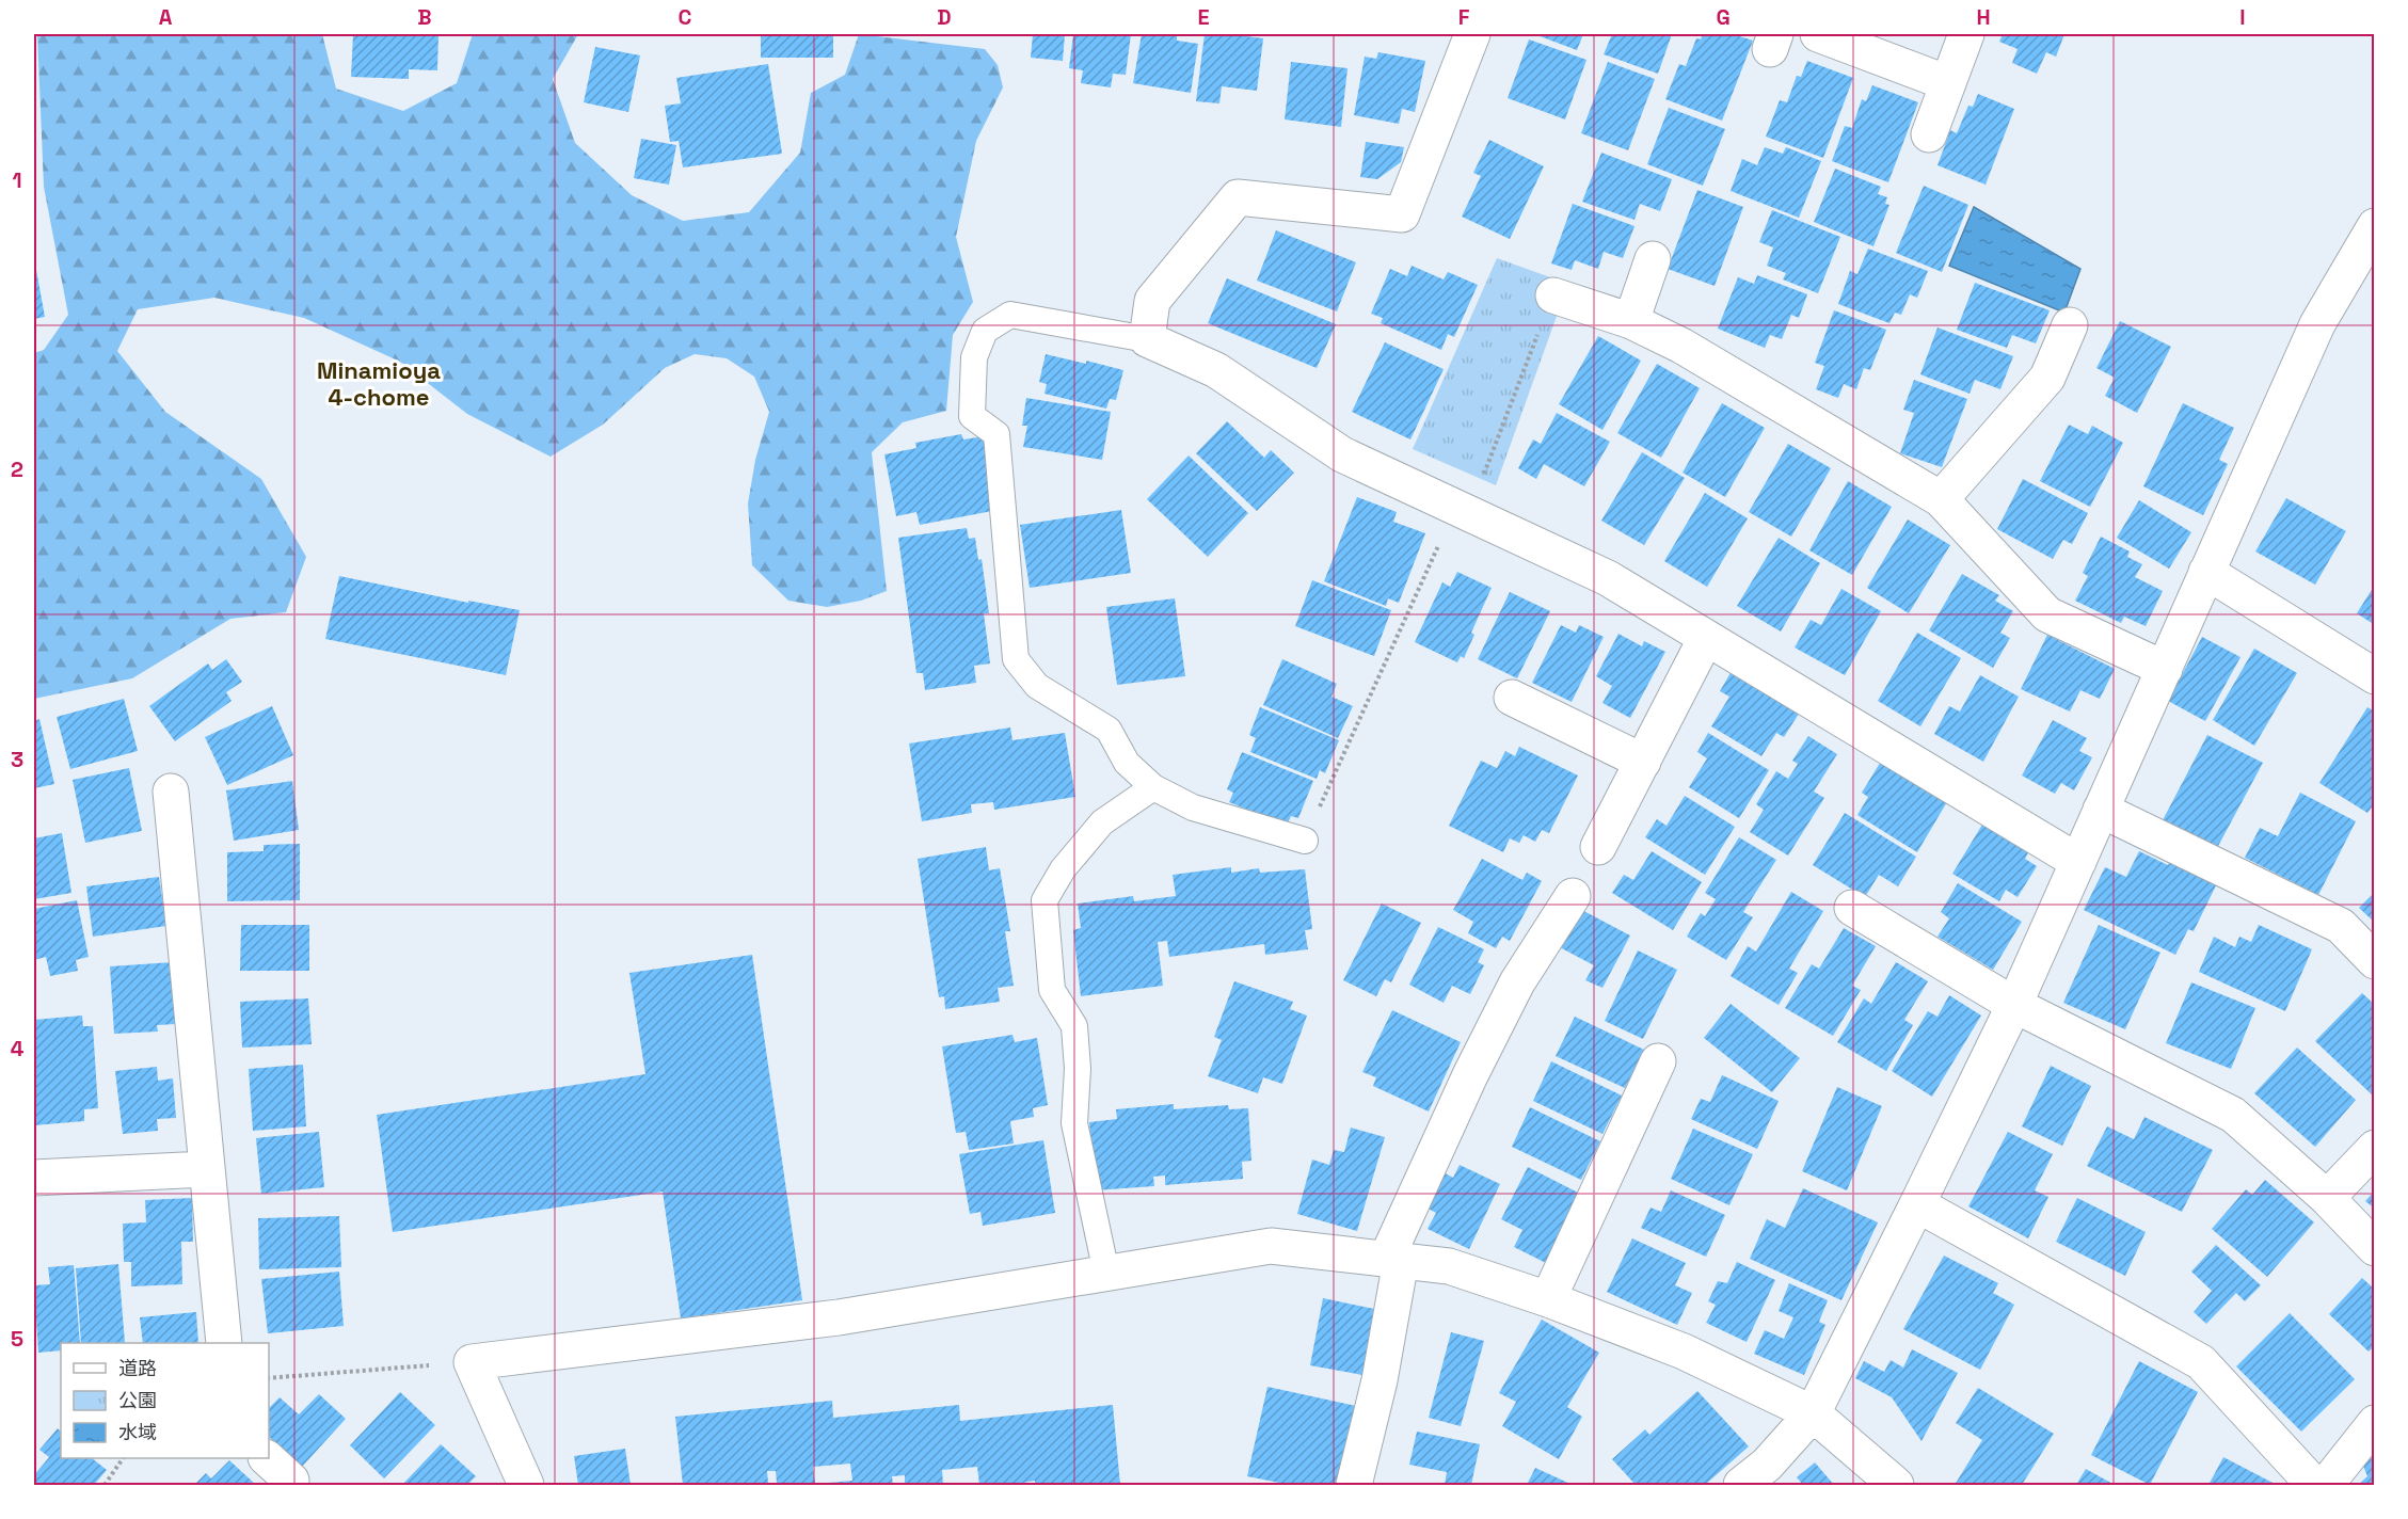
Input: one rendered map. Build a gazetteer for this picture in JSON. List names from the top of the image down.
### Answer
{
  "districts": ["Minamioya 4-chome"],
  "legend": ["道路", "公園", "水域"],
  "grid": {
    "columns": [
      "A",
      "B",
      "C",
      "D",
      "E",
      "F",
      "G",
      "H",
      "I"
    ],
    "rows": [
      "1",
      "2",
      "3",
      "4",
      "5"
    ]
  }
}
